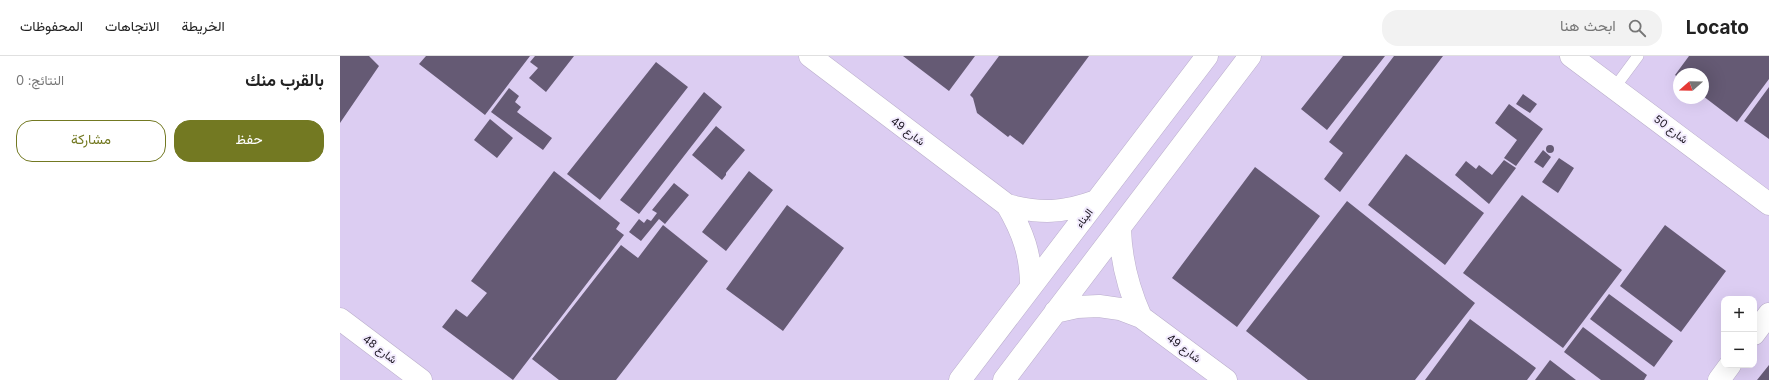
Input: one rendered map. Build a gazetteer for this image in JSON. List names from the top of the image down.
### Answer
{
  "streets": {
    "street": [
      "شارع 50",
      "شارع 49",
      "البناء",
      "شارع 48"
    ]
  },
  "crossings": [
    ["شارع 49", "البناء"]
  ],
  "north": "left",
  "page": {
    "header": "Locato",
    "search": "ابحث هنا",
    "nav": ["الخريطة", "الاتجاهات", "المحفوظات"],
    "heading": ["بالقرب منك", "النتائج: 0"],
    "buttons": ["حفظ", "مشاركة"],
    "map_buttons": ["+", "−"]
  }
}
